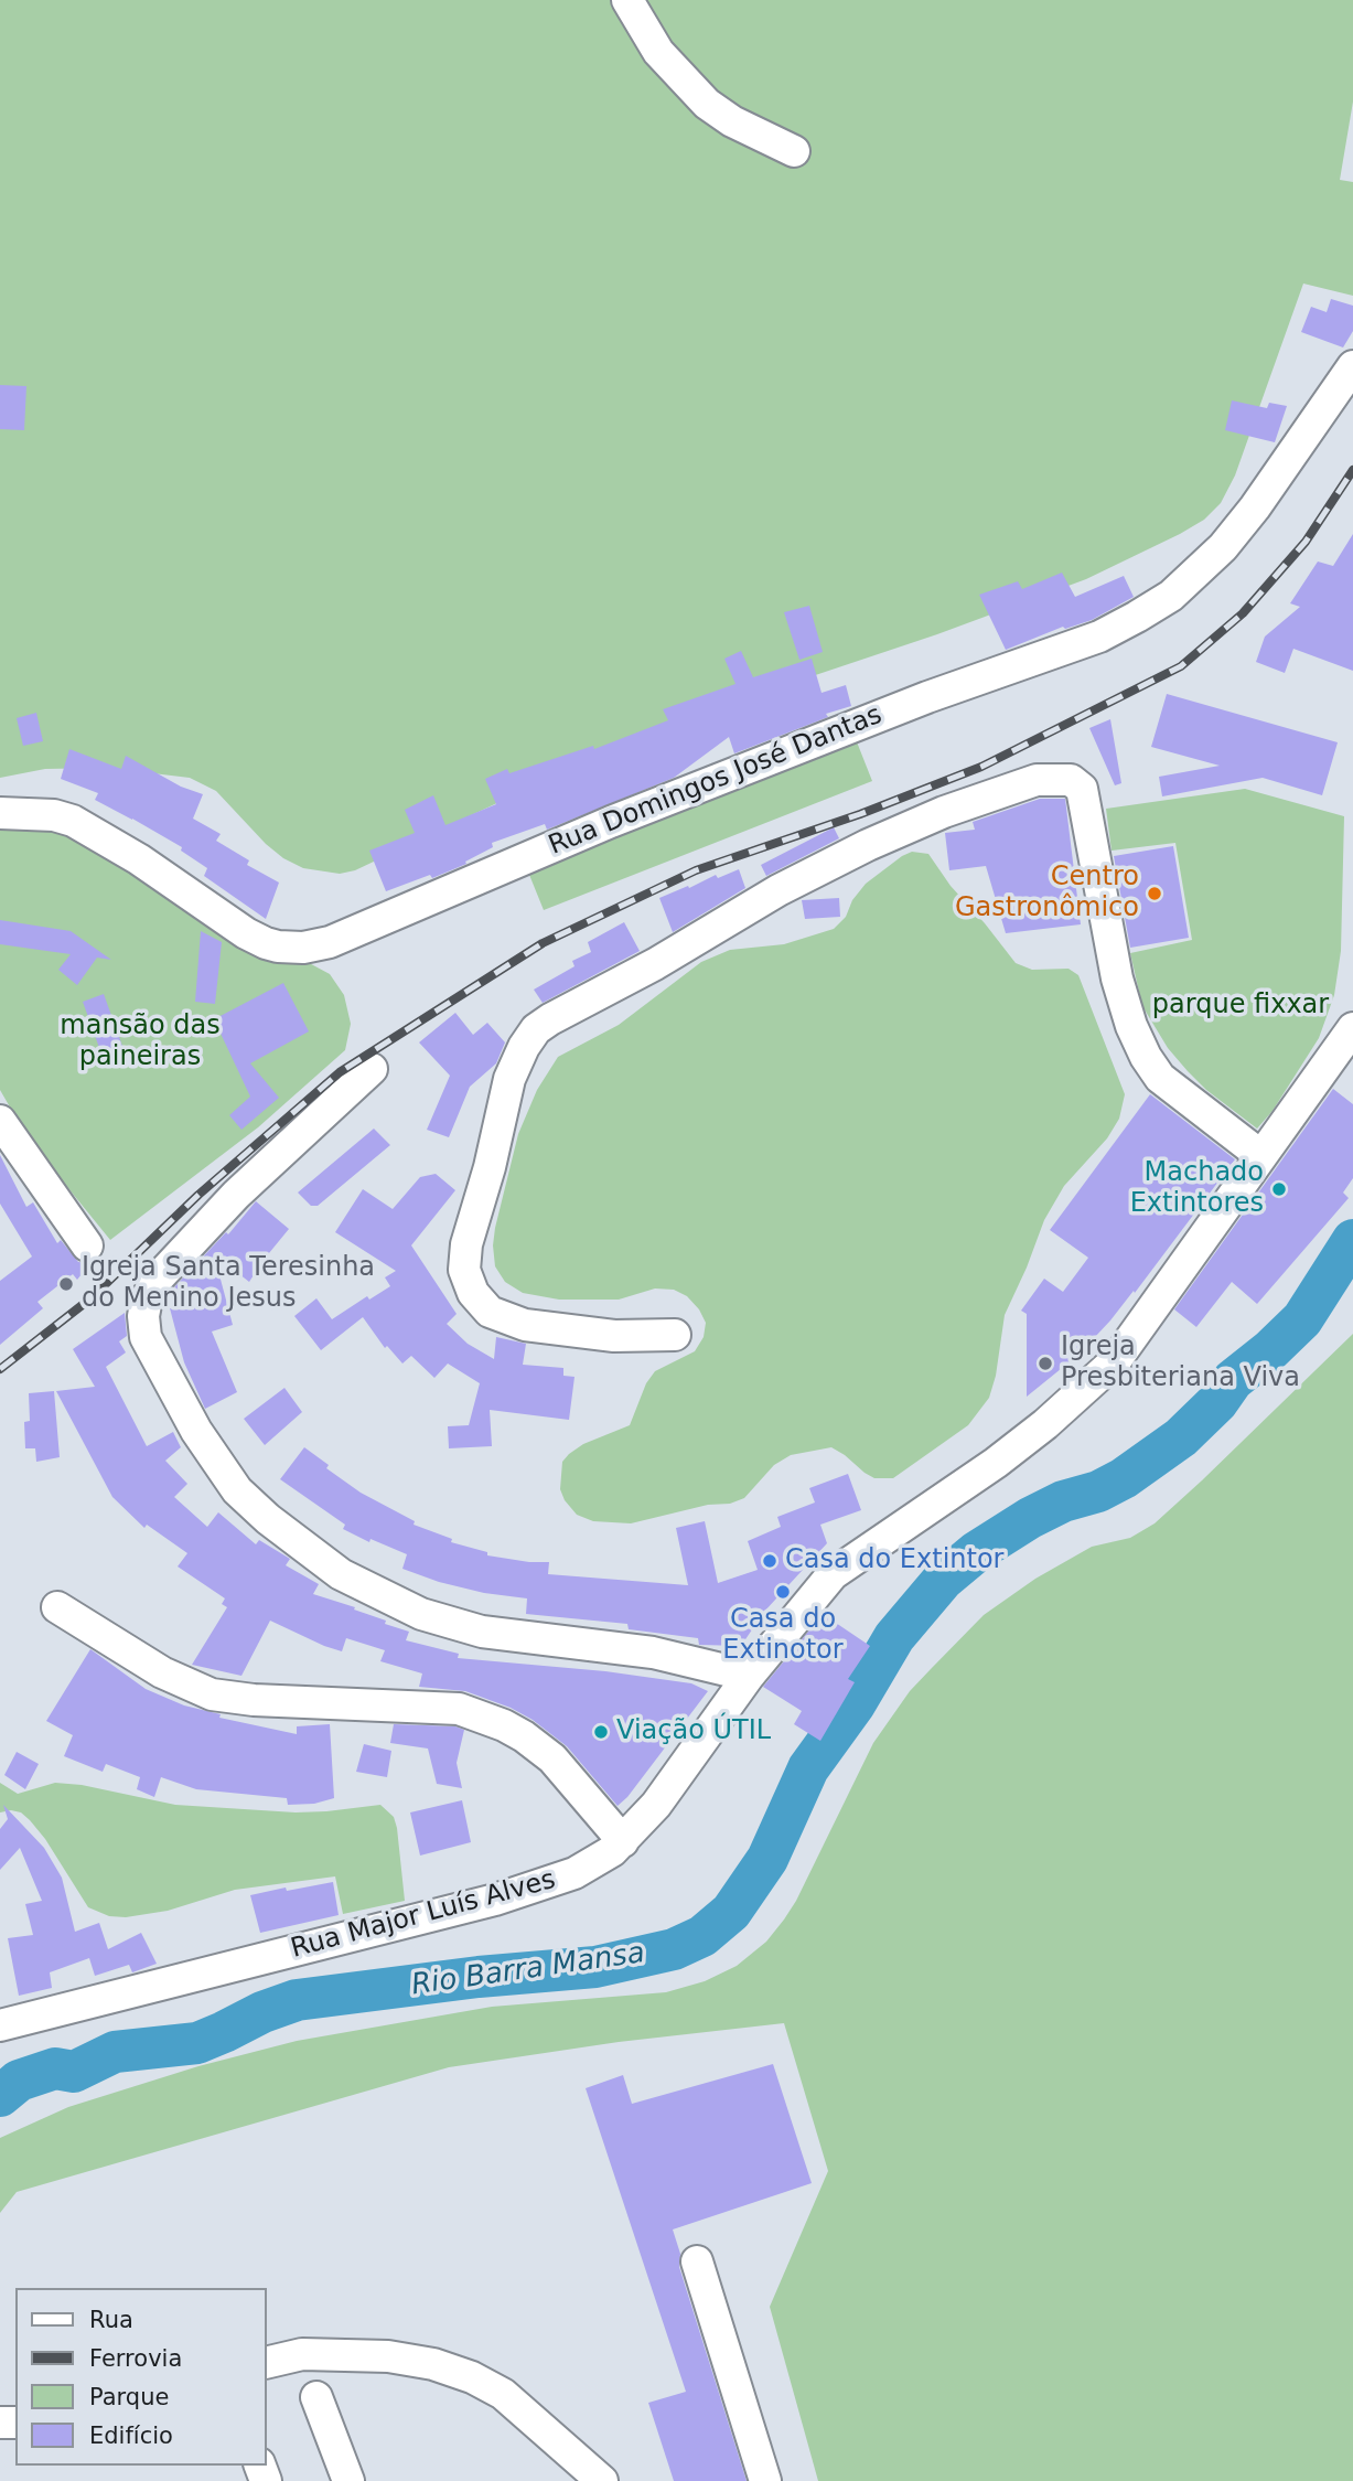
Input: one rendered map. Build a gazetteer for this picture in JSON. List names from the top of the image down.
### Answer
{
  "streets": {
    "street": ["Rua Domingos José Dantas", "Rua Major Luís Alves"]
  },
  "water": ["Rio Barra Mansa"],
  "parks": ["parque fixxar", "mansão das paineiras"],
  "places": [
    "Centro Gastronômico",
    "Machado Extintores",
    "Igreja Santa Teresinha do Menino Jesus",
    "Igreja Presbiteriana Viva",
    "Casa do Extintor",
    "Casa do Extinotor",
    "Viação ÚTIL"
  ],
  "legend": [
    "Rua",
    "Ferrovia",
    "Parque",
    "Edifício"
  ]
}
